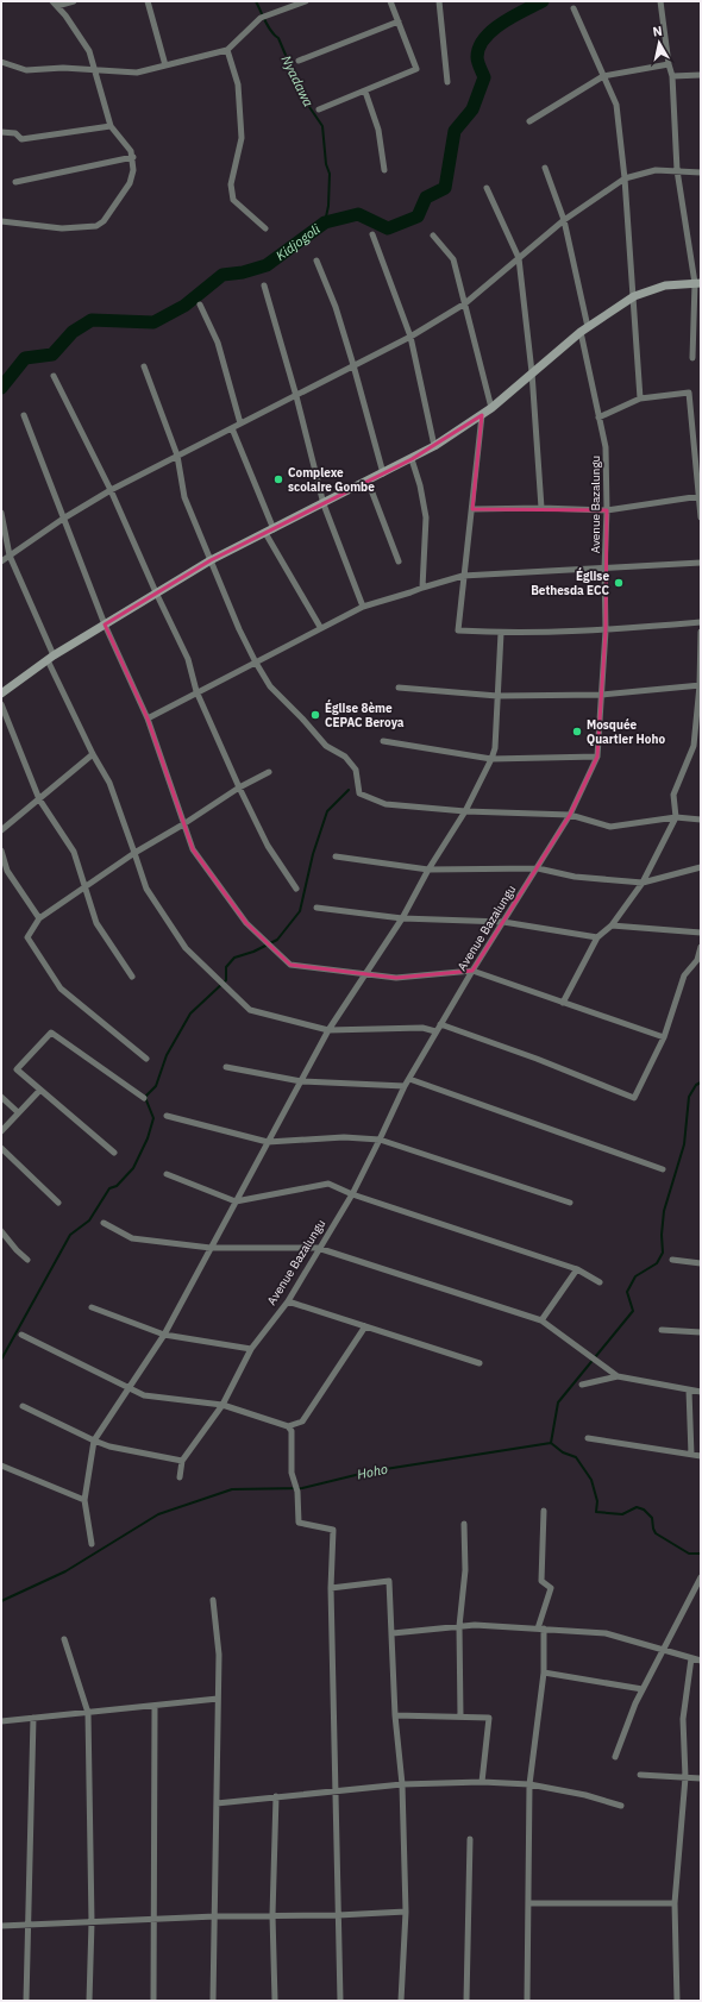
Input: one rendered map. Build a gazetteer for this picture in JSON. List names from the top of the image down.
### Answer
{
  "streets": {
    "street": ["Avenue Bazalungu"]
  },
  "water": ["Nyadawa", "Kidjogoli", "Hoho"],
  "places": [
    "Complexe scolaire Gombe",
    "Église Bethesda ECC",
    "Église 8ème CEPAC Beroya",
    "Mosquée Quartier Hoho"
  ],
  "north": "top"
}
